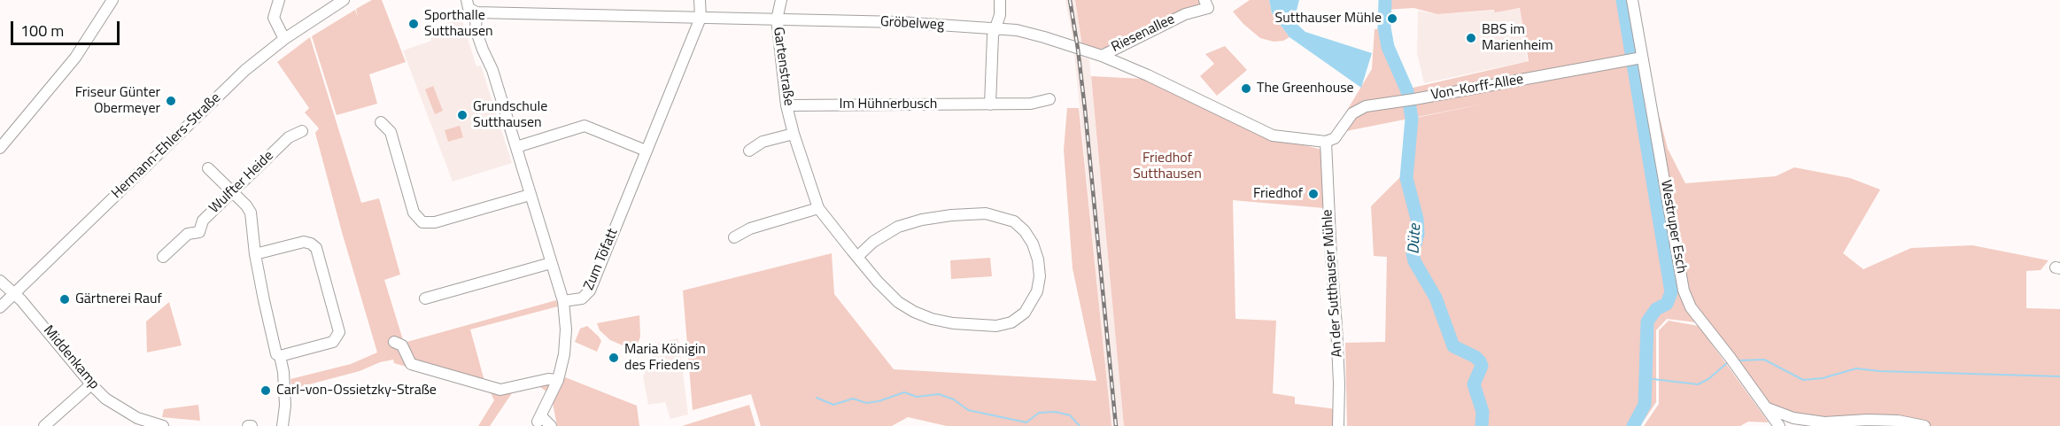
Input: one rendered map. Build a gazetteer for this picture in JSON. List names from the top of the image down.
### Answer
{
  "streets": {
    "street": [
      "Gröbelweg",
      "Riesenallee",
      "Gartenstraße",
      "Von-Korff-Allee",
      "Im Hühnerbusch",
      "Hermann-Ehlers-Straße",
      "Wulfter Heide",
      "Westruper Esch",
      "Zum Töfatt",
      "An der Sutthauser Mühle",
      "Middenkamp"
    ]
  },
  "crossings": [
    ["Gröbelweg", "Riesenallee"],
    ["Gröbelweg", "Gartenstraße"],
    ["Gröbelweg", "Von-Korff-Allee"],
    ["Gröbelweg", "Zum Töfatt"],
    ["Gröbelweg", "An der Sutthauser Mühle"],
    ["Gartenstraße", "Im Hühnerbusch"],
    ["Von-Korff-Allee", "Westruper Esch"],
    ["Von-Korff-Allee", "An der Sutthauser Mühle"],
    ["Hermann-Ehlers-Straße", "Middenkamp"]
  ],
  "water": ["Düte"],
  "parks": ["Friedhof Sutthausen"],
  "places": [
    "Sutthauser Mühle",
    "Sporthalle Sutthausen",
    "BBS im Marienheim",
    "The Greenhouse",
    "Friseur Günter Obermeyer",
    "Grundschule Sutthausen",
    "Friedhof",
    "Gärtnerei Rauf",
    "Maria Königin des Friedens",
    "Carl-von-Ossietzky-Straße"
  ],
  "scale_bar": "100 m"
}
